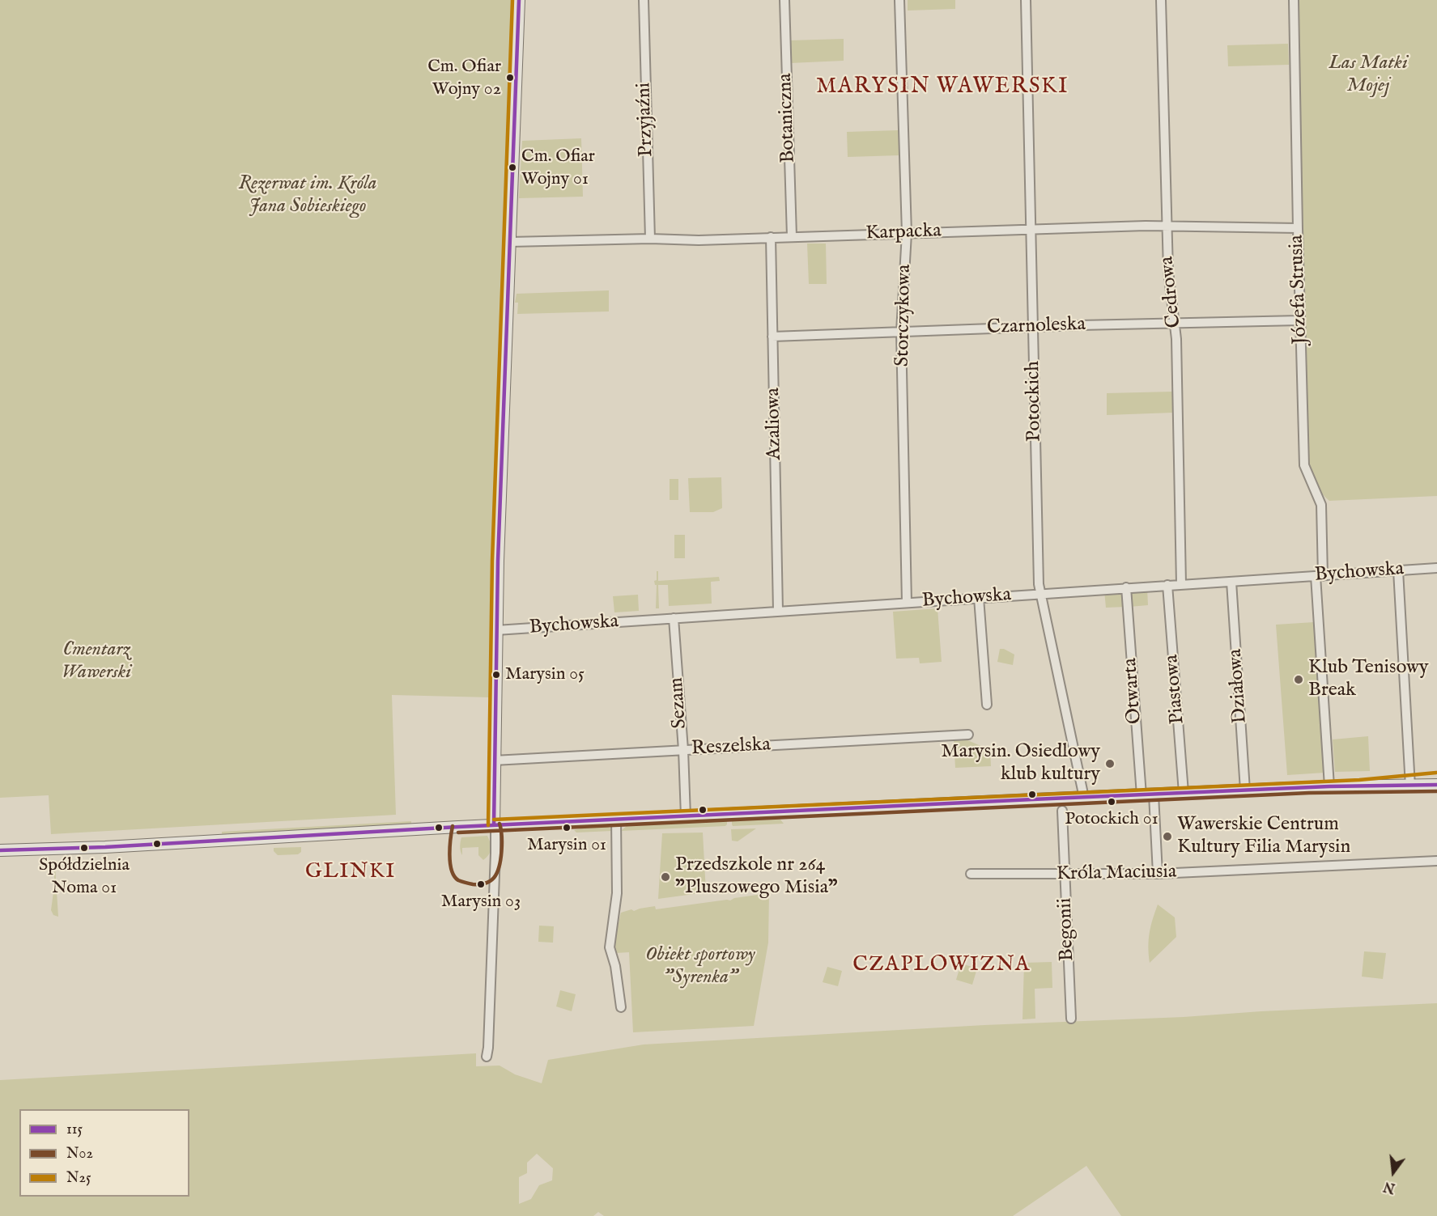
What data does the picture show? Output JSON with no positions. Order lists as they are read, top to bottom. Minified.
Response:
{"streets":{"street":["Botaniczna","Przyjaźni","Karpacka","Józefa Strusia","Cedrowa","Storczykowa","Czarnoleska","Potockich","Azaliowa","Bychowska","Działowa","Piastowa","Otwarta","Sezam","Reszelska","Króla Maciusia","Begonii"]},"crossings":[["Botaniczna","Karpacka"],["Przyjaźni","Karpacka"],["Karpacka","Józefa Strusia"],["Karpacka","Cedrowa"],["Karpacka","Storczykowa"],["Karpacka","Potockich"],["Karpacka","Azaliowa"],["Józefa Strusia","Czarnoleska"],["Józefa Strusia","Bychowska"],["Cedrowa","Czarnoleska"],["Cedrowa","Bychowska"],["Storczykowa","Czarnoleska"],["Storczykowa","Bychowska"],["Czarnoleska","Potockich"],["Czarnoleska","Azaliowa"],["Potockich","Bychowska"],["Azaliowa","Bychowska"],["Bychowska","Działowa"],["Bychowska","Piastowa"],["Bychowska","Otwarta"],["Bychowska","Sezam"],["Sezam","Reszelska"],["Króla Maciusia","Begonii"]],"districts":["MARYSIN WAWERSKI","GLINKI","CZAPLOWIZNA"],"parks":["Las Matki Mojej","Rezerwat im. Króla Jana Sobieskiego","Cmentarz Wawerski","Obiekt sportowy \"Syrenka\""],"places":["Cm. Ofiar Wojny 02","Cm. Ofiar Wojny 01","Marysin 05","Klub Tenisowy Break","Marysin. Osiedlowy klub kultury","Potockich 01","Marysin 01","Wawerskie Centrum Kultury Filia Marysin","Spółdzielnia Noma 01","Przedszkole nr 264 \"Pluszowego Misia\"","Marysin 03"],"lines":["transit line 115","transit line N25","transit line N02"],"legend":["115","N02","N25"],"north":"bottom"}
